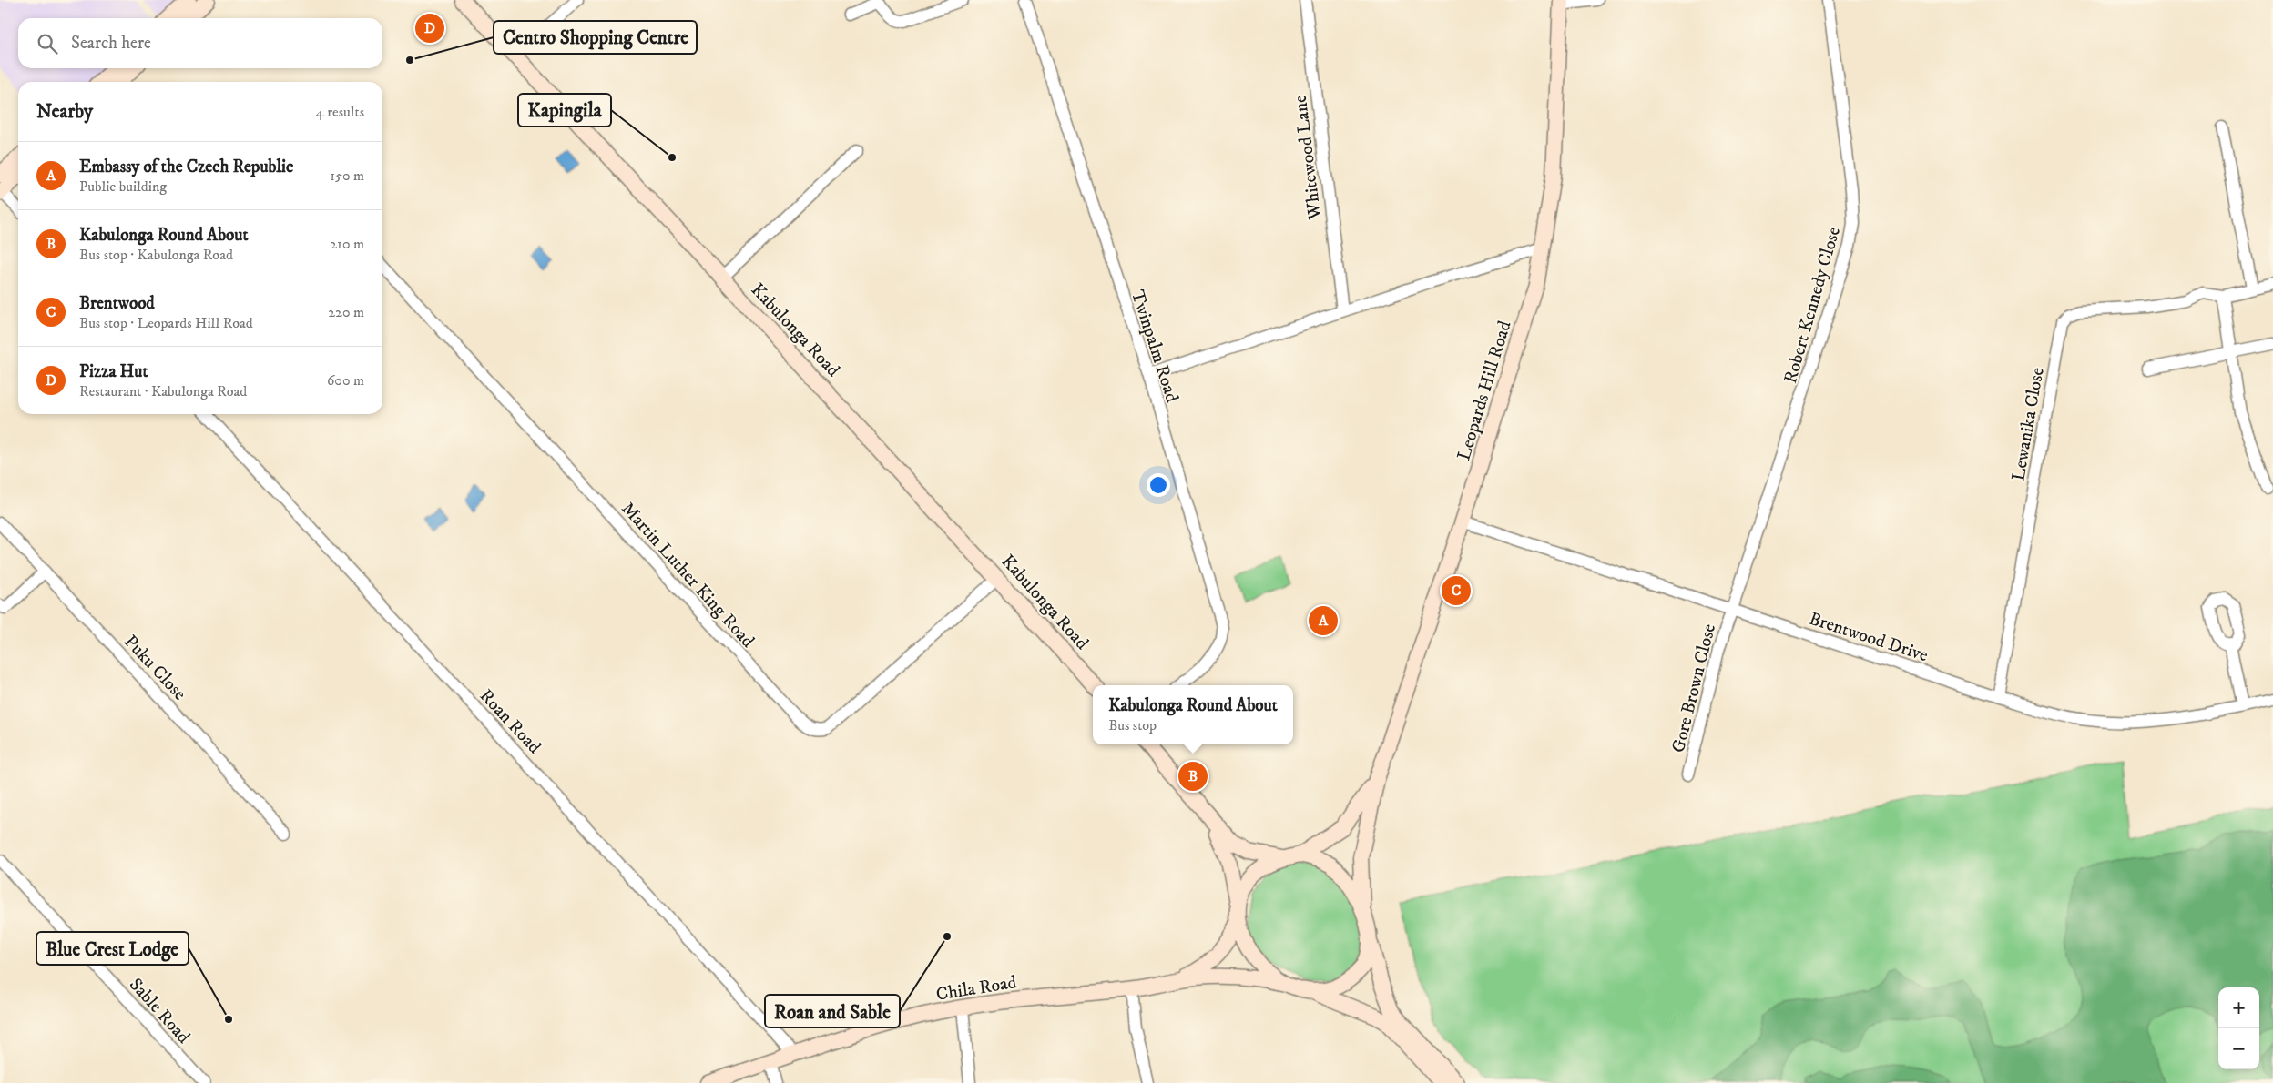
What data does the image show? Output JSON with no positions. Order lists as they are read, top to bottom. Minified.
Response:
{"streets":{"main road":["Kabulonga Road","Leopards Hill Road","Chila Road"],"street":["Whitewood Lane","Robert Kennedy Close","Twinpalm Road","Lewanika Close","Martin Luther King Road","Brentwood Drive","Puku Close","Gore Brown Close","Roan Road","Sable Road"]},"crossings":[["Robert Kennedy Close","Brentwood Drive"],["Robert Kennedy Close","Gore Brown Close"],["Kabulonga Road","Martin Luther King Road"],["Leopards Hill Road","Brentwood Drive"],["Leopards Hill Road","Chila Road"],["Lewanika Close","Brentwood Drive"],["Brentwood Drive","Gore Brown Close"],["Roan Road","Chila Road"]],"places":["Centro Shopping Centre","Kapingila","Roan and Sable","Blue Crest Lodge"],"page":{"pins":["D","C","A","B"],"search":"Search here","heading":["Nearby","4 results"],"list":[{"mark":"A","name":"Embassy of the Czech Republic","note":"Public building","value":"150 m"},{"mark":"B","name":"Kabulonga Round About","note":"Bus stop · Kabulonga Road","value":"210 m"},{"mark":"C","name":"Brentwood","note":"Bus stop · Leopards Hill Road","value":"220 m"},{"mark":"D","name":"Pizza Hut","note":"Restaurant · Kabulonga Road","value":"600 m"}],"popup":["Kabulonga Round About","Bus stop"],"map_buttons":["+","−"]}}
